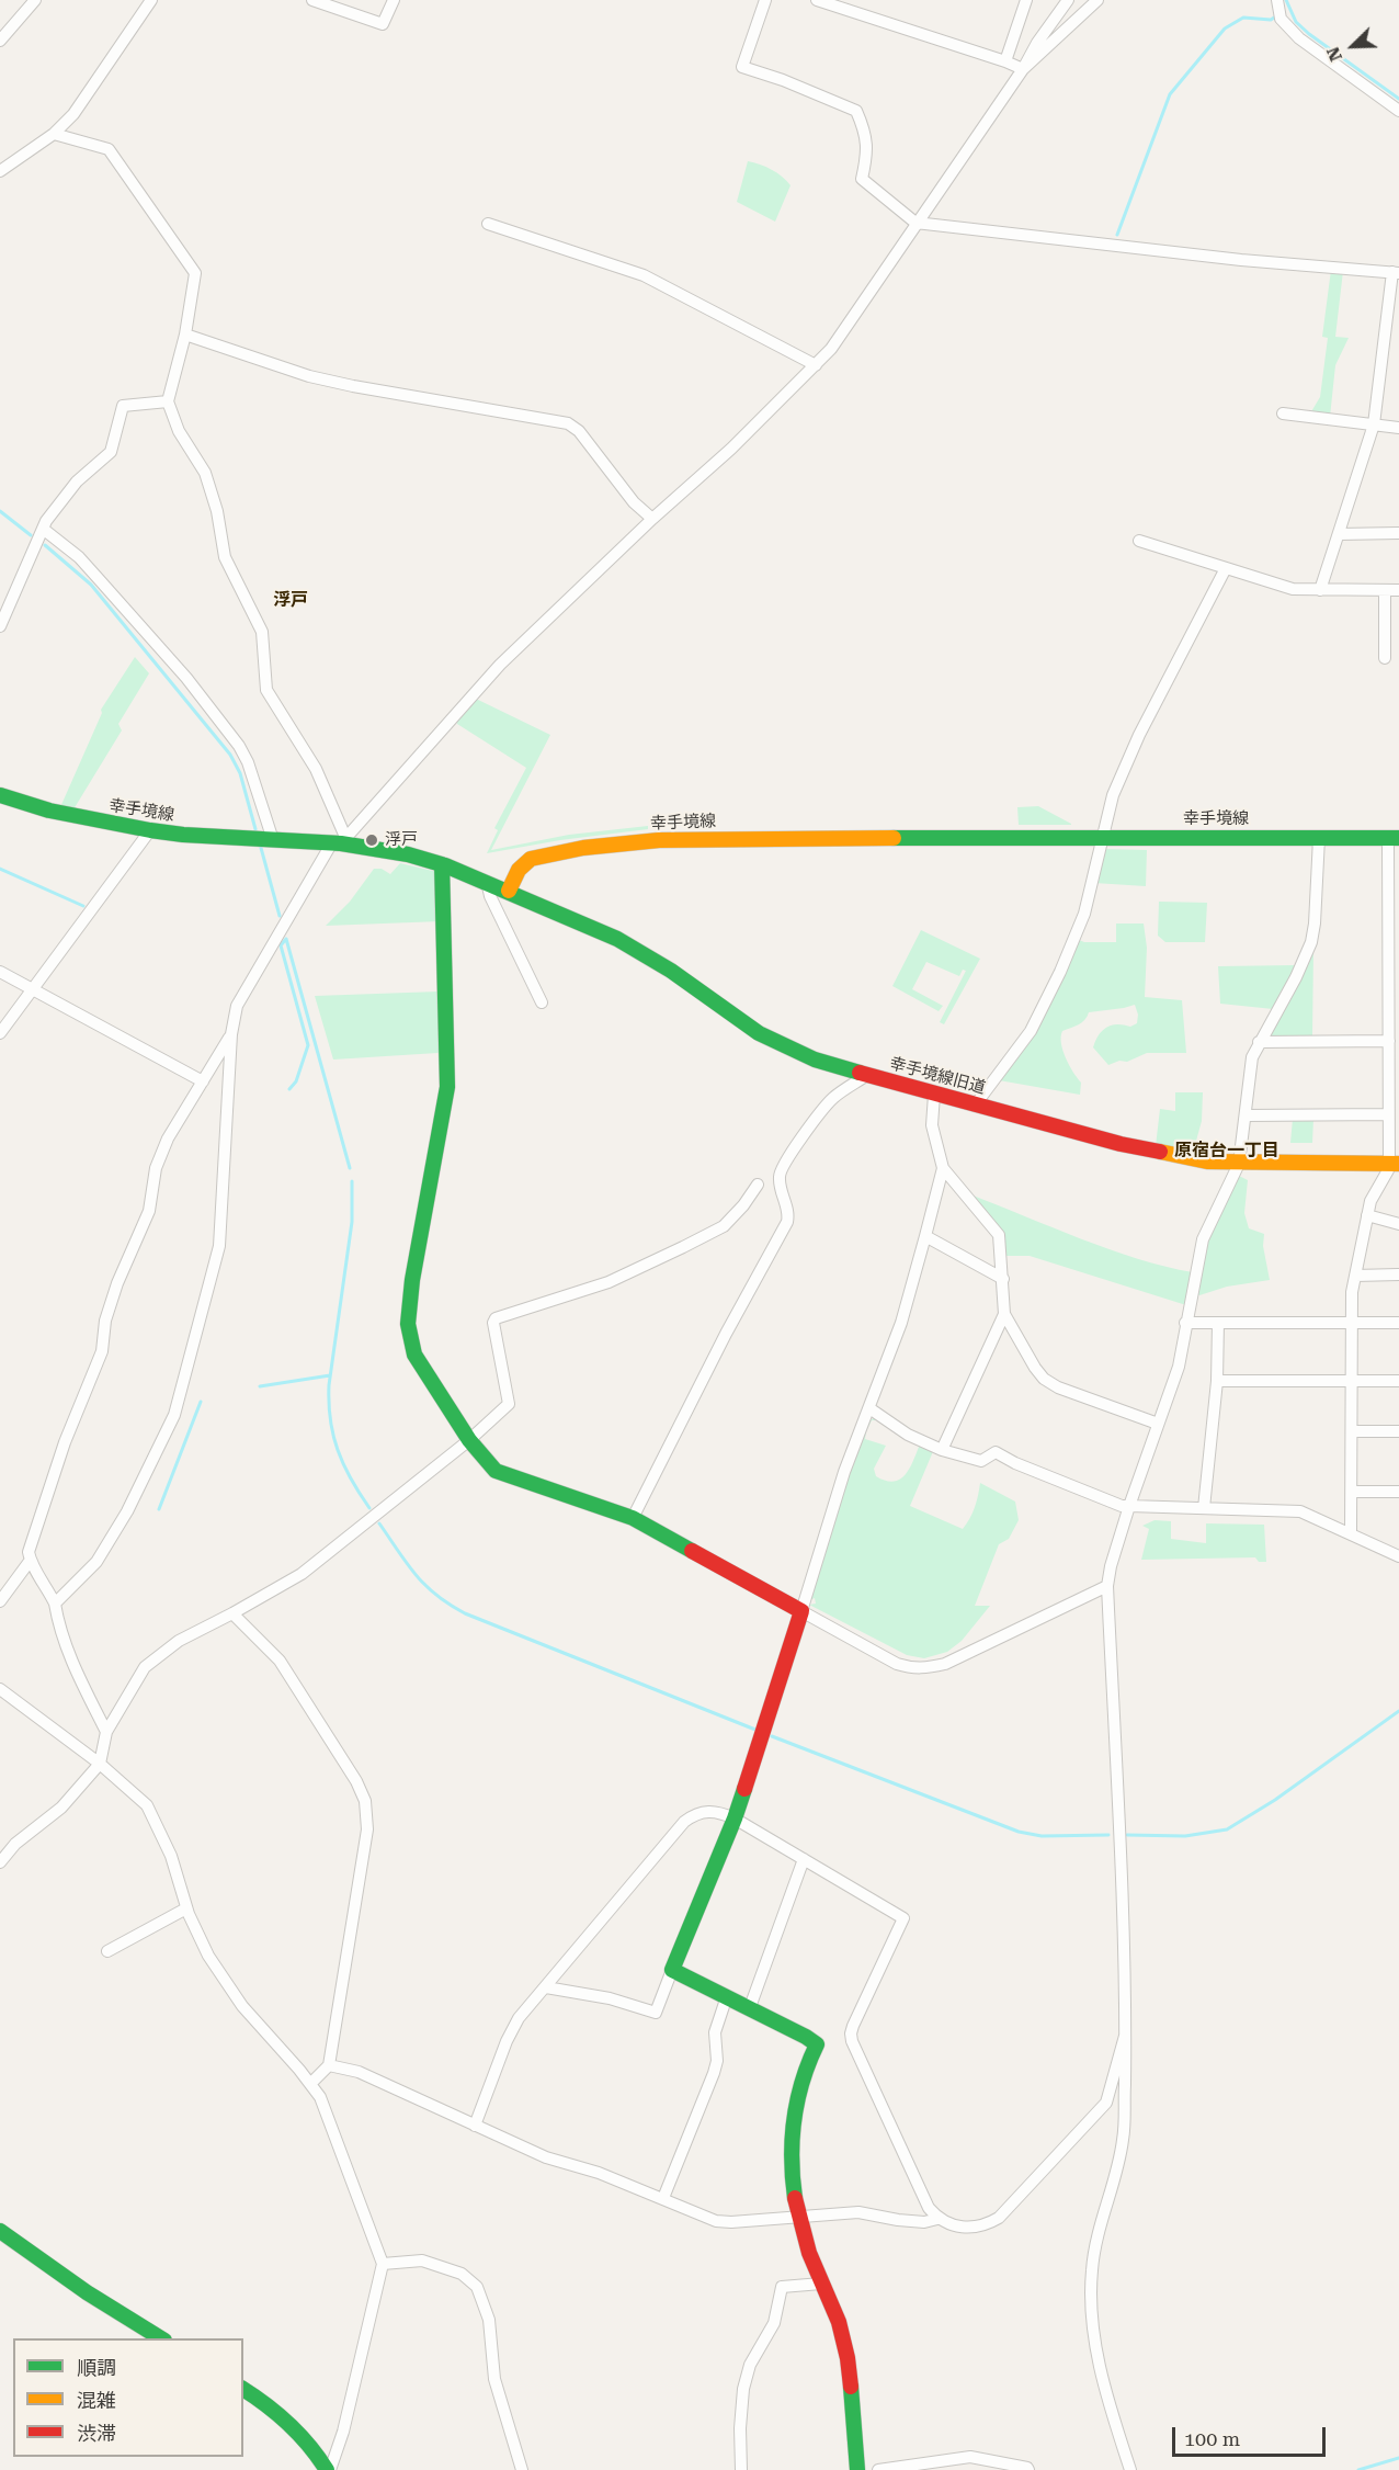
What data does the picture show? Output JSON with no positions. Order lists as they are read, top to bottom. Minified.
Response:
{"streets":{"street":["幸手境線","幸手境線旧道"]},"crossings":[["幸手境線","幸手境線旧道"]],"districts":["浮戸","原宿台一丁目"],"places":["浮戸"],"legend":["順調","混雑","渋滞"],"scale_bar":"100 m","north":"bottom left"}
